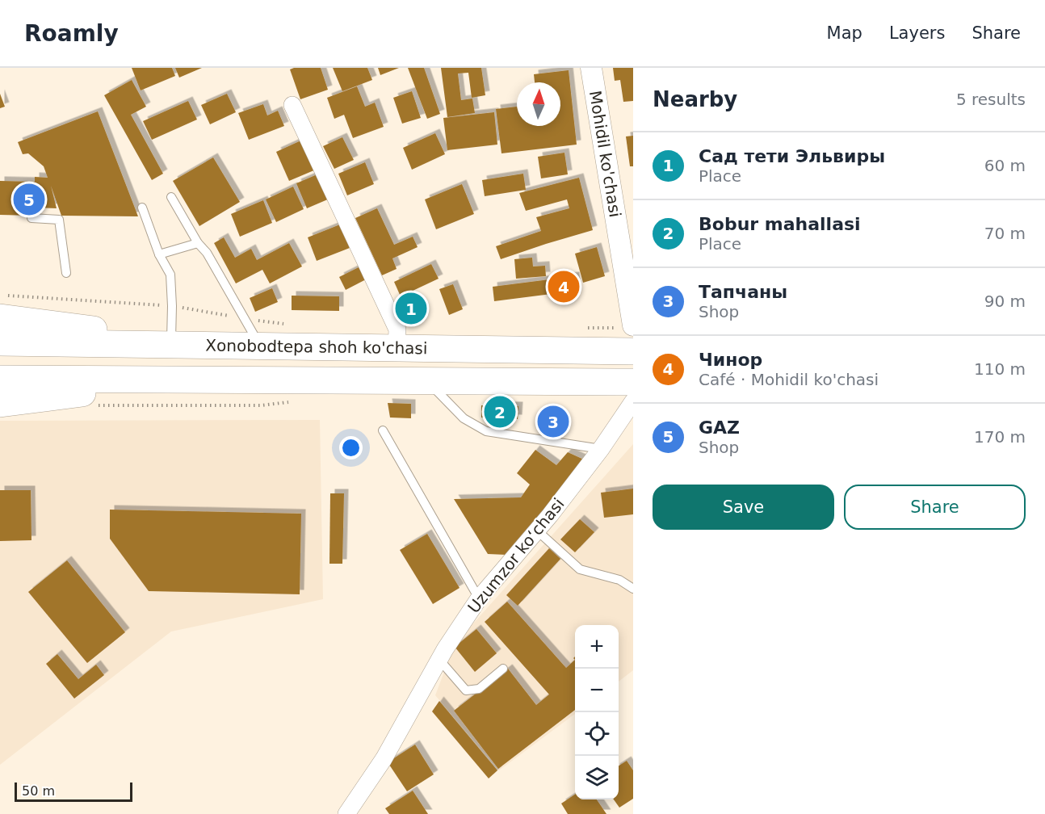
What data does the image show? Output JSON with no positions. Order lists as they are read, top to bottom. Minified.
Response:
{"streets":{"highway":["Mohidil ko'chasi","Xonobodtepa shoh ko'chasi"],"street":["Uzumzor koʻchasi"]},"crossings":[["Mohidil ko'chasi","Xonobodtepa shoh ko'chasi"]],"scale_bar":"50 m","north":"top","page":{"header":"Roamly","nav":["Map","Layers","Share"],"heading":["Nearby","5 results"],"list":[{"mark":"1","name":"Сад тети Эльвиры","note":"Place","value":"60 m"},{"mark":"2","name":"Bobur mahallasi","note":"Place","value":"70 m"},{"mark":"3","name":"Тапчаны","note":"Shop","value":"90 m"},{"mark":"4","name":"Чинор","note":"Café · Mohidil ko'chasi","value":"110 m"},{"mark":"5","name":"GAZ","note":"Shop","value":"170 m"}],"pins":["5","4","1","2","3"],"buttons":["Save","Share"],"map_buttons":["+","−"],"scale":"50 m"}}
